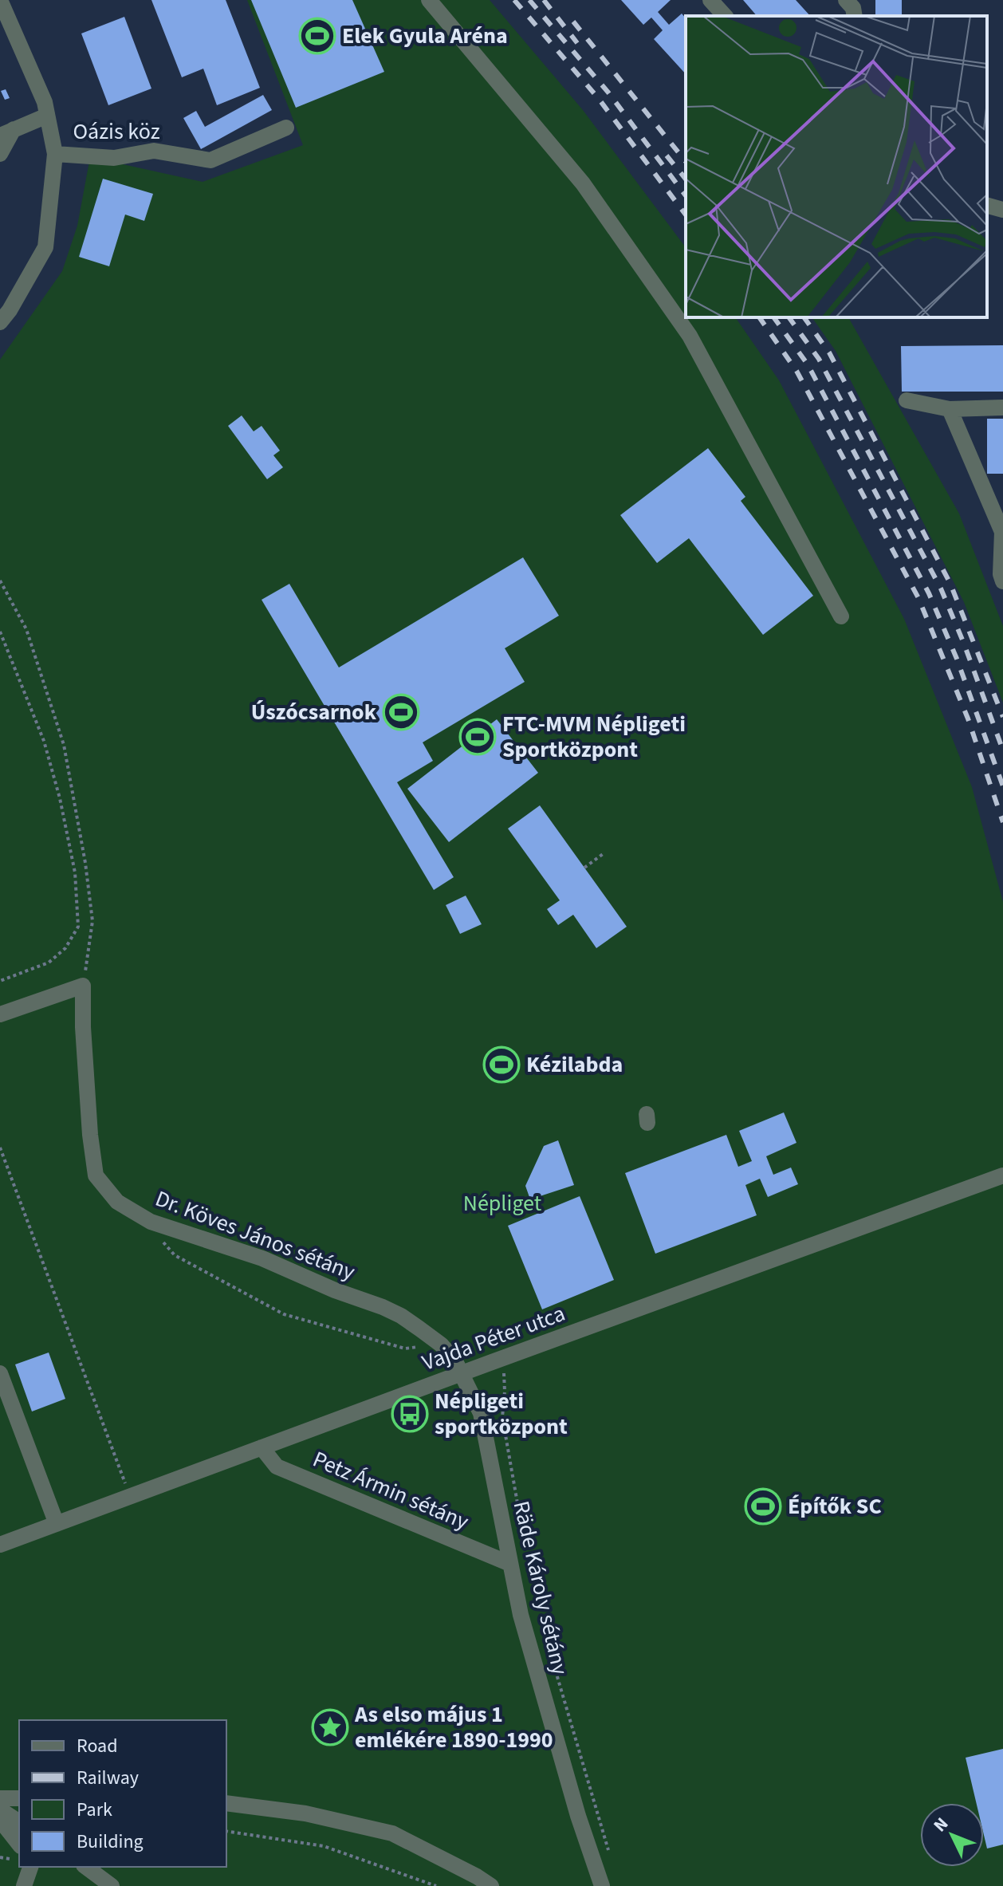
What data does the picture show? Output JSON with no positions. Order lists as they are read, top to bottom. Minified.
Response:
{"streets":{"street":["Oázis köz","Dr. Köves János sétány","Vajda Péter utca","Petz Ármin sétány","Räde Károly sétány"]},"crossings":[["Dr. Köves János sétány","Vajda Péter utca"],["Dr. Köves János sétány","Räde Károly sétány"],["Vajda Péter utca","Petz Ármin sétány"],["Vajda Péter utca","Räde Károly sétány"],["Petz Ármin sétány","Räde Károly sétány"]],"parks":["Népliget"],"places":{"sports":["Elek Gyula Aréna","Úszócsarnok","FTC-MVM Népligeti Sportközpont","Kézilabda","Építők SC"],"bus stop":["Népligeti sportközpont"],"place":["As elso május 1 emlékére 1890-1990"]},"legend":["Road","Railway","Park","Building"],"north":"top left"}
